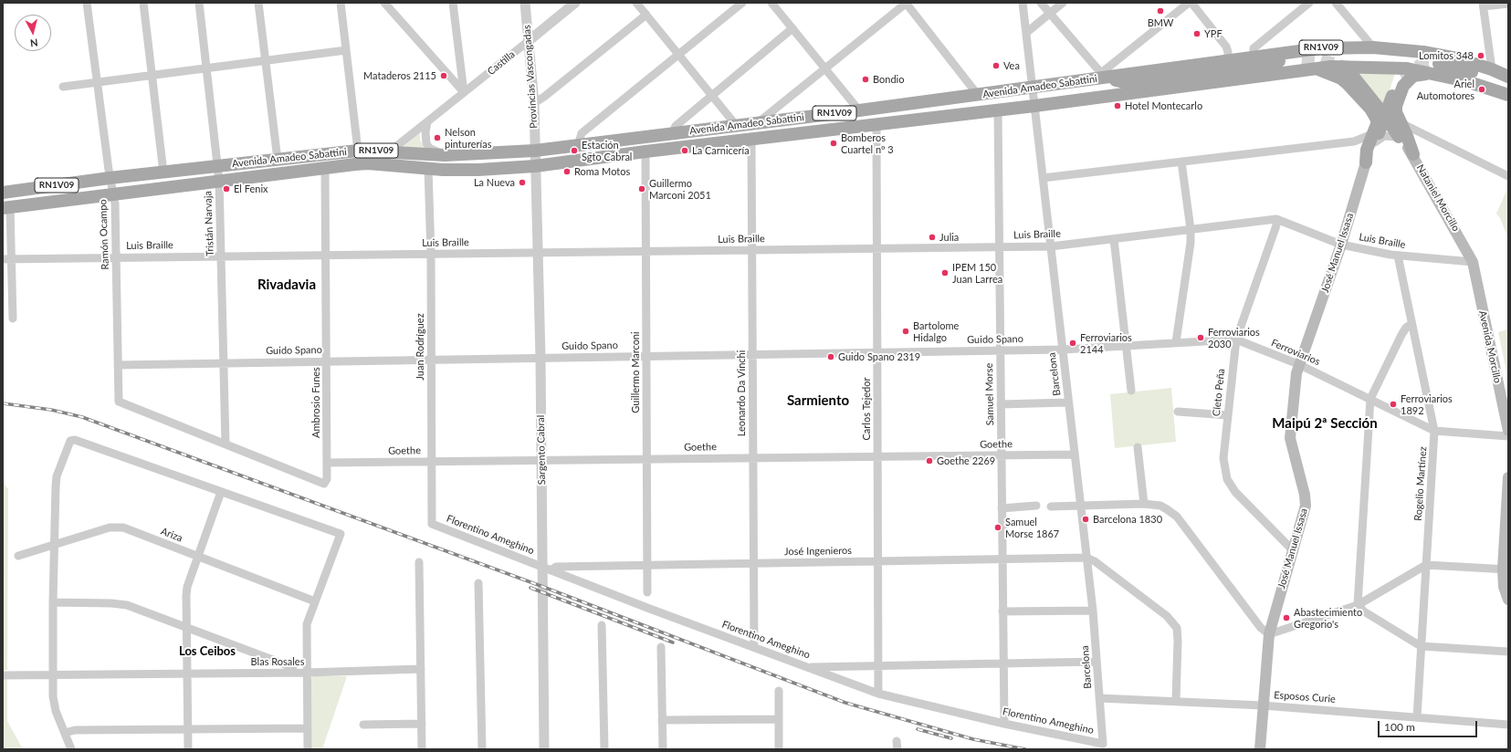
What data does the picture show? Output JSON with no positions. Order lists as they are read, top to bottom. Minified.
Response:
{"streets":{"main road":["RN1V09","Avenida Amadeo Sabattini","Nataniel Morcillo","José Manuel Issasa","Avenida Morcillo"],"street":["Castilla","Provincias Vascongadas","Tristán Narvaja","Ramón Ocampo","Luis Braille","Guido Spano","Juan Rodríguez","Ferroviarios","Guillermo Marconi","Barcelona","Cleto Peña","Leonardo Da Vinchi","Samuel Morse","Ambrosio Funes","Carlos Tejedor","Goethe","Sargento Cabral","Rogelio Martínez","Ariza","Florentino Ameghino","José Ingenieros","Blas Rosales","Esposos Curie"]},"crossings":[["Castilla","Provincias Vascongadas"],["Castilla","Avenida Amadeo Sabattini"],["Provincias Vascongadas","Avenida Amadeo Sabattini"],["Provincias Vascongadas","Sargento Cabral"],["Avenida Amadeo Sabattini","Tristán Narvaja"],["Avenida Amadeo Sabattini","Ramón Ocampo"],["Avenida Amadeo Sabattini","Juan Rodríguez"],["Avenida Amadeo Sabattini","Guillermo Marconi"],["Avenida Amadeo Sabattini","Barcelona"],["Avenida Amadeo Sabattini","Leonardo Da Vinchi"],["Avenida Amadeo Sabattini","Samuel Morse"],["Avenida Amadeo Sabattini","Ambrosio Funes"],["Avenida Amadeo Sabattini","Carlos Tejedor"],["Avenida Amadeo Sabattini","Sargento Cabral"],["Nataniel Morcillo","Luis Braille"],["Nataniel Morcillo","Avenida Morcillo"],["Tristán Narvaja","Ramón Ocampo"],["Tristán Narvaja","Luis Braille"],["Tristán Narvaja","Guido Spano"],["Tristán Narvaja","Ambrosio Funes"],["Ramón Ocampo","Luis Braille"],["Ramón Ocampo","Guido Spano"],["Ramón Ocampo","Ambrosio Funes"],["Luis Braille","José Manuel Issasa"],["Luis Braille","Juan Rodríguez"],["Luis Braille","Avenida Morcillo"],["Luis Braille","Guillermo Marconi"],["Luis Braille","Barcelona"],["Luis Braille","Cleto Peña"],["Luis Braille","Leonardo Da Vinchi"],["Luis Braille","Samuel Morse"],["Luis Braille","Ambrosio Funes"],["Luis Braille","Carlos Tejedor"],["Luis Braille","Sargento Cabral"],["Luis Braille","Rogelio Martínez"],["José Manuel Issasa","Ferroviarios"],["José Manuel Issasa","Cleto Peña"],["José Manuel Issasa","Esposos Curie"],["Guido Spano","Juan Rodríguez"],["Guido Spano","Ferroviarios"],["Guido Spano","Guillermo Marconi"],["Guido Spano","Barcelona"],["Guido Spano","Leonardo Da Vinchi"],["Guido Spano","Samuel Morse"],["Guido Spano","Ambrosio Funes"],["Guido Spano","Carlos Tejedor"],["Guido Spano","Sargento Cabral"],["Juan Rodríguez","Goethe"],["Juan Rodríguez","Florentino Ameghino"],["Ferroviarios","Barcelona"],["Ferroviarios","Cleto Peña"],["Ferroviarios","Rogelio Martínez"],["Guillermo Marconi","Goethe"],["Guillermo Marconi","José Ingenieros"],["Barcelona","Goethe"],["Barcelona","Florentino Ameghino"],["Barcelona","José Ingenieros"],["Barcelona","Esposos Curie"],["Leonardo Da Vinchi","Goethe"],["Leonardo Da Vinchi","Florentino Ameghino"],["Leonardo Da Vinchi","José Ingenieros"],["Samuel Morse","Goethe"],["Samuel Morse","Florentino Ameghino"],["Samuel Morse","José Ingenieros"],["Ambrosio Funes","Goethe"],["Carlos Tejedor","Goethe"],["Carlos Tejedor","Florentino Ameghino"],["Carlos Tejedor","José Ingenieros"],["Goethe","Sargento Cabral"],["Sargento Cabral","Florentino Ameghino"],["Sargento Cabral","José Ingenieros"],["Rogelio Martínez","Esposos Curie"],["Florentino Ameghino","José Ingenieros"]],"districts":["Rivadavia","Sarmiento","Maipú 2ª Sección","Los Ceibos"],"places":["BMW","YPF","Lomitos 348","Vea","Mataderos 2115","Bondio","Ariel Automotores","Hotel Montecarlo","Nelson pinturerías","Bomberos Cuartel nº 3","Estación Sgto Cabral","La Carnicería","Roma Motos","La Nueva","El Fenix","Guillermo Marconi 2051","Julia","IPEM 150 Juan Larrea","Bartolome Hidalgo","Ferroviarios 2030","Ferroviarios 2144","Guido Spano 2319","Ferroviarios 1892","Goethe 2269","Barcelona 1830","Samuel Morse 1867","Abastecimiento Gregorio's"],"scale_bar":"100 m","north":"bottom"}
